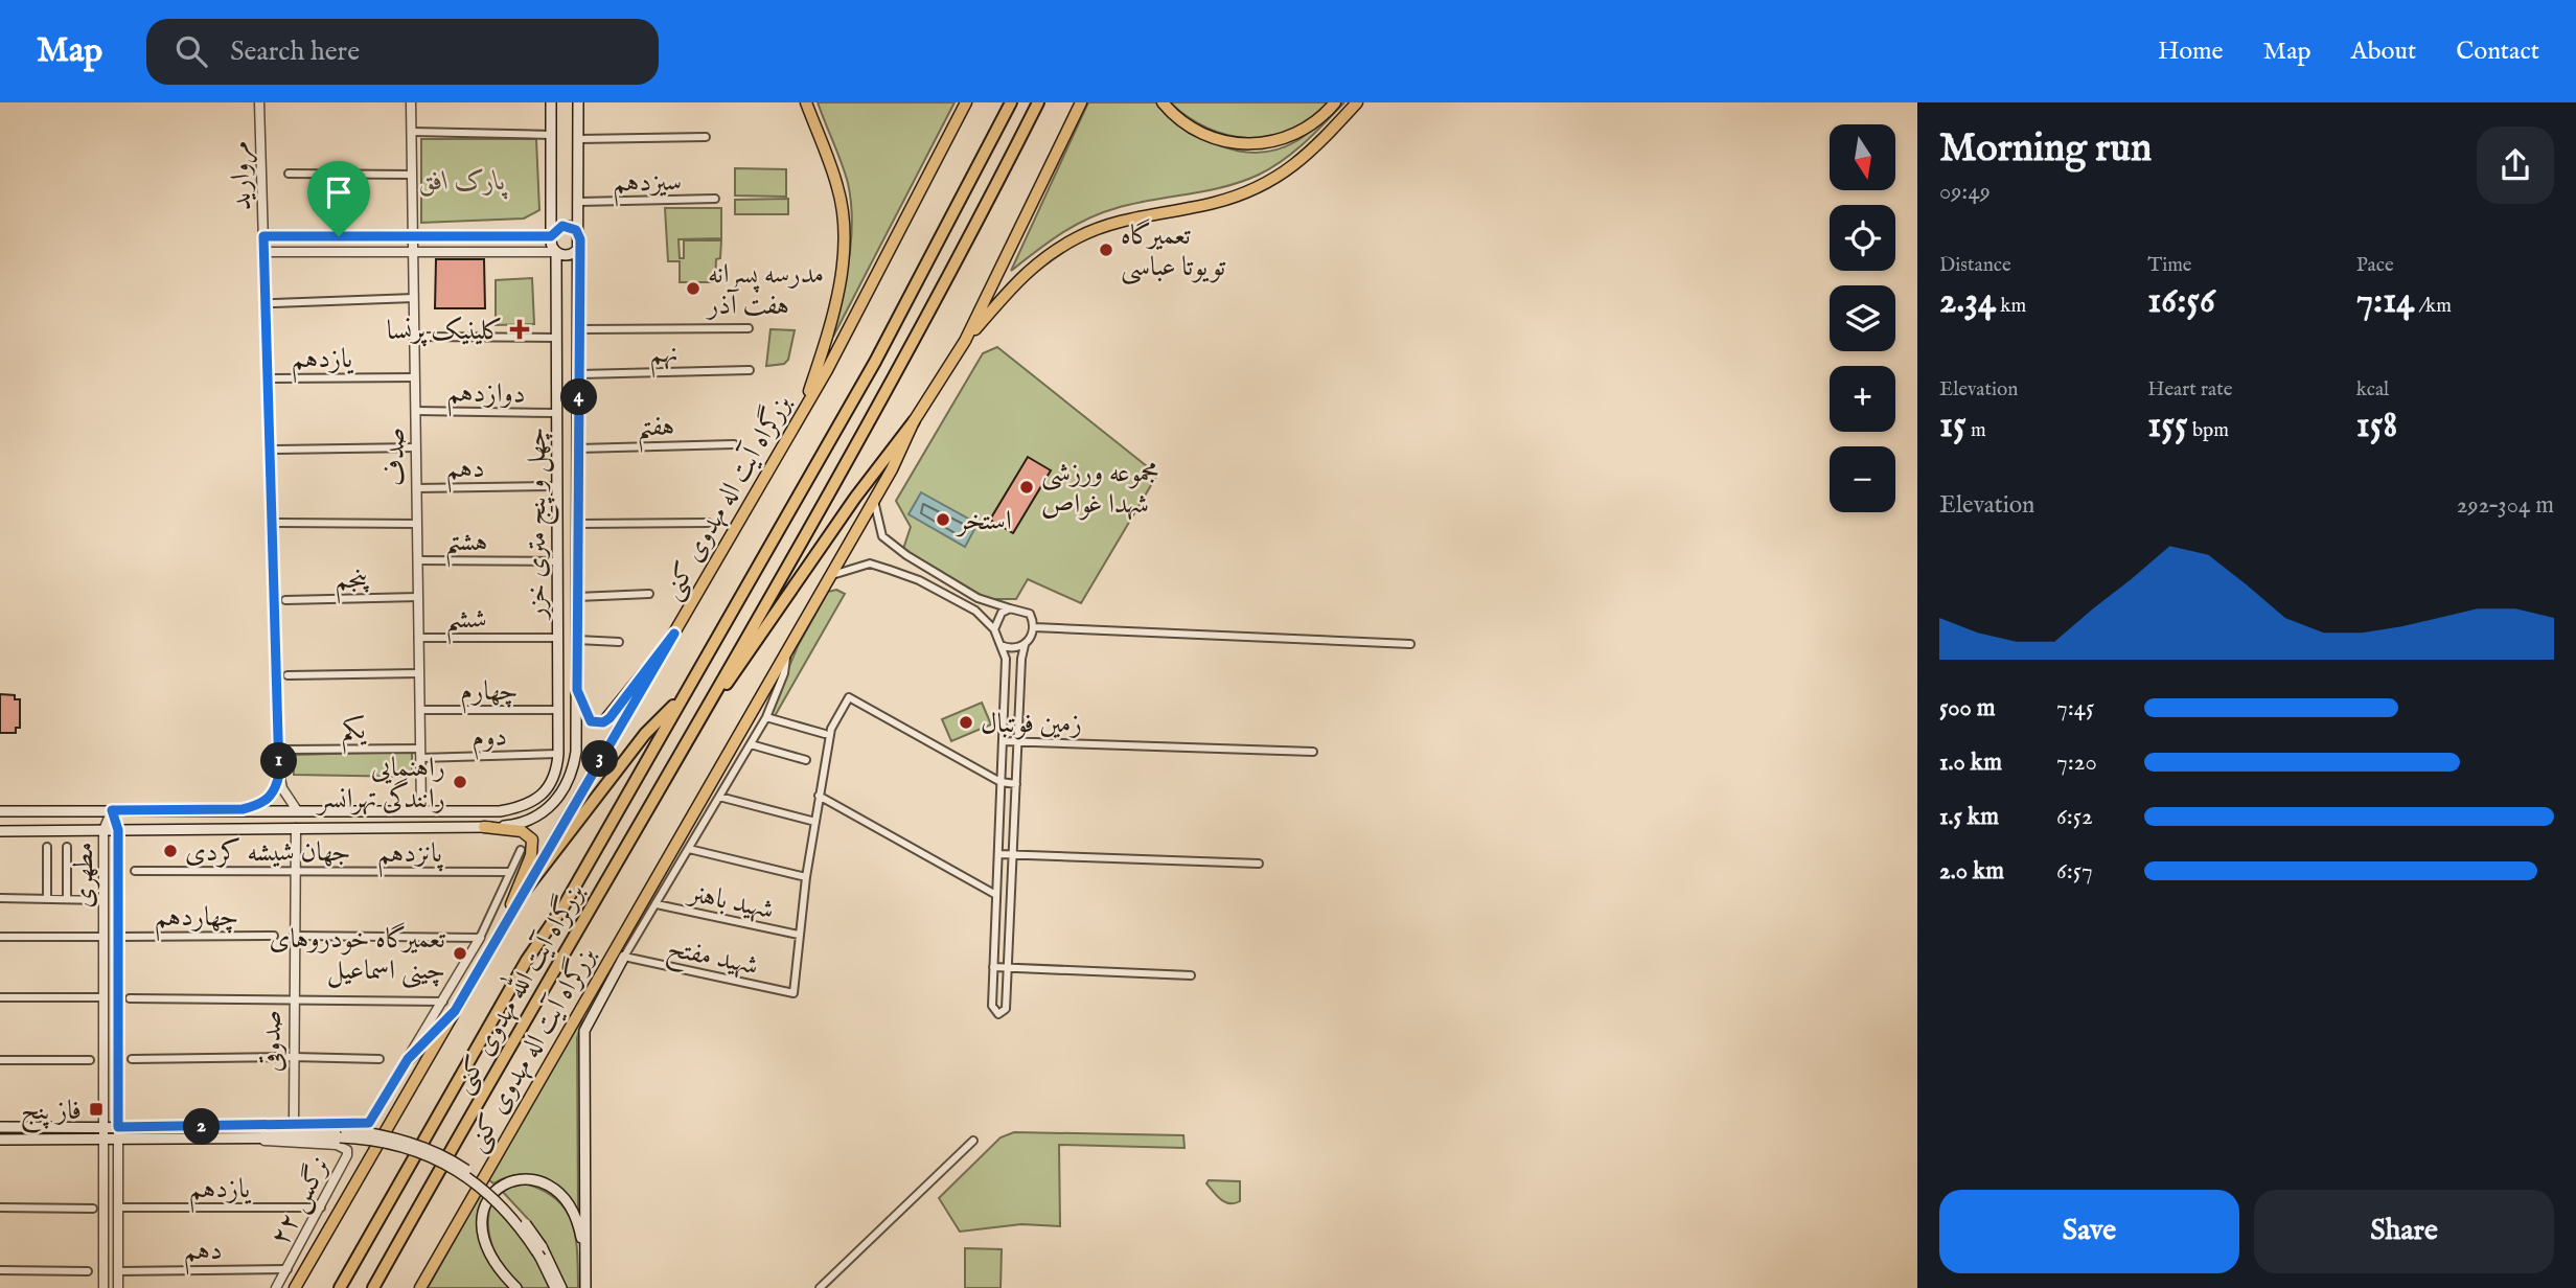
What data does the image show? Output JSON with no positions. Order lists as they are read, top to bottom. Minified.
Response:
{"streets":{"highway":["بزرگراه آیت اله مهدوی کنی","بزرگراه آیت الله مهدوی کنی"],"main road":["چهل و پنج متری خزر"],"street":["مروارید","سیزدهم","نهم","یازدهم","دوازدهم","هفتم","صدف","دهم","هشتم","پنجم","ششم","چهارم","یکم","دوم","پانزدهم","مطهری","شهید باهنر","چهاردهم","شهید مفتح","صدوقی","نرگس ۲۲"]},"crossings":[["سیزدهم","چهل و پنج متری خزر"],["نهم","چهل و پنج متری خزر"],["یازدهم","صدف"],["یازدهم","مطهری"],["یازدهم","نرگس ۲۲"],["دوازدهم","صدف"],["دوازدهم","چهل و پنج متری خزر"],["هفتم","چهل و پنج متری خزر"],["صدف","دهم"],["صدف","هشتم"],["صدف","پنجم"],["صدف","ششم"],["صدف","چهارم"],["صدف","یکم"],["صدف","دوم"],["دهم","چهل و پنج متری خزر"],["دهم","مطهری"],["دهم","نرگس ۲۲"],["چهل و پنج متری خزر","هشتم"],["چهل و پنج متری خزر","ششم"],["چهل و پنج متری خزر","چهارم"],["چهل و پنج متری خزر","دوم"],["یکم","دوم"],["پانزدهم","صدوقی"],["مطهری","چهاردهم"],["شهید باهنر","شهید مفتح"]],"parks":["پارک افق"],"places":{"other":["تعمیرگاه تویوتا عباسی","مدرسه پسرانه هفت آذر","مجموعه ورزشی شهدا غواص","استخر","زمین فوتبال","راهنمایی رانندگی تهرانسر","جهان شیشه کردی","تعمیرگاه خودروهای چینی اسماعیل"],"health":["کلینیک پرنسا"],"transit":["فاز پنج"]},"north":"bottom","page":{"header":"Map","search":"Search here","nav":["Home","Map","About","Contact"],"heading":["Morning run","09:49"],"map_buttons":["+","−"],"stats":[["Distance","2.34 km"],["Time","16:56"],["Pace","7:14 /km"],["Elevation","15 m"],["Heart rate","155 bpm"],["kcal","158"]],"pins":["4","3","1","2"],"chart":["Elevation","292–304 m"],"list":[{"name":"500 m","note":"7:45"},{"name":"1.0 km","note":"7:20"},{"name":"1.5 km","note":"6:52"},{"name":"2.0 km","note":"6:57"}],"buttons":["Save","Share"]}}
